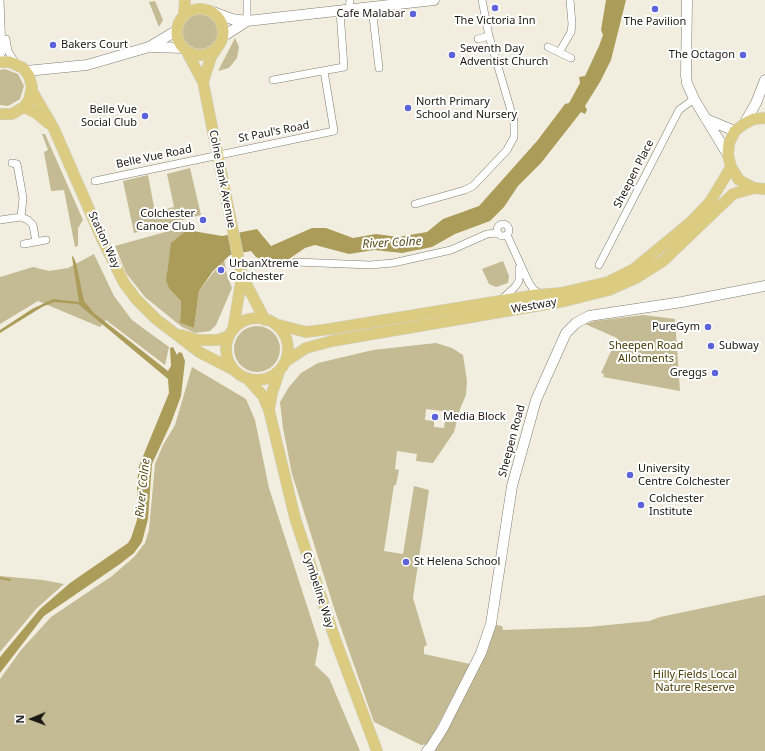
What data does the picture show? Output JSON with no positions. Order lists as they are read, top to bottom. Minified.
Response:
{"streets":{"main road":["Colne Bank Avenue","Station Way","Westway","Cymbeline Way"],"street":["St Paul's Road","Belle Vue Road","Sheepen Place","Sheepen Road"]},"crossings":[["St Paul's Road","Belle Vue Road"],["St Paul's Road","Colne Bank Avenue"],["Belle Vue Road","Colne Bank Avenue"],["Colne Bank Avenue","Station Way"],["Colne Bank Avenue","Westway"],["Station Way","Westway"]],"water":["River Colne"],"parks":["Sheepen Road Allotments","Hilly Fields Local Nature Reserve"],"places":["The Victoria Inn","The Pavilion","Cafe Malabar","Bakers Court","Seventh Day Adventist Church","The Octagon","North Primary School and Nursery","Belle Vue Social Club","Colchester Canoe Club","UrbanXtreme Colchester","PureGym","Subway","Greggs","Media Block","University Centre Colchester","Colchester Institute","St Helena School"],"north":"left"}
